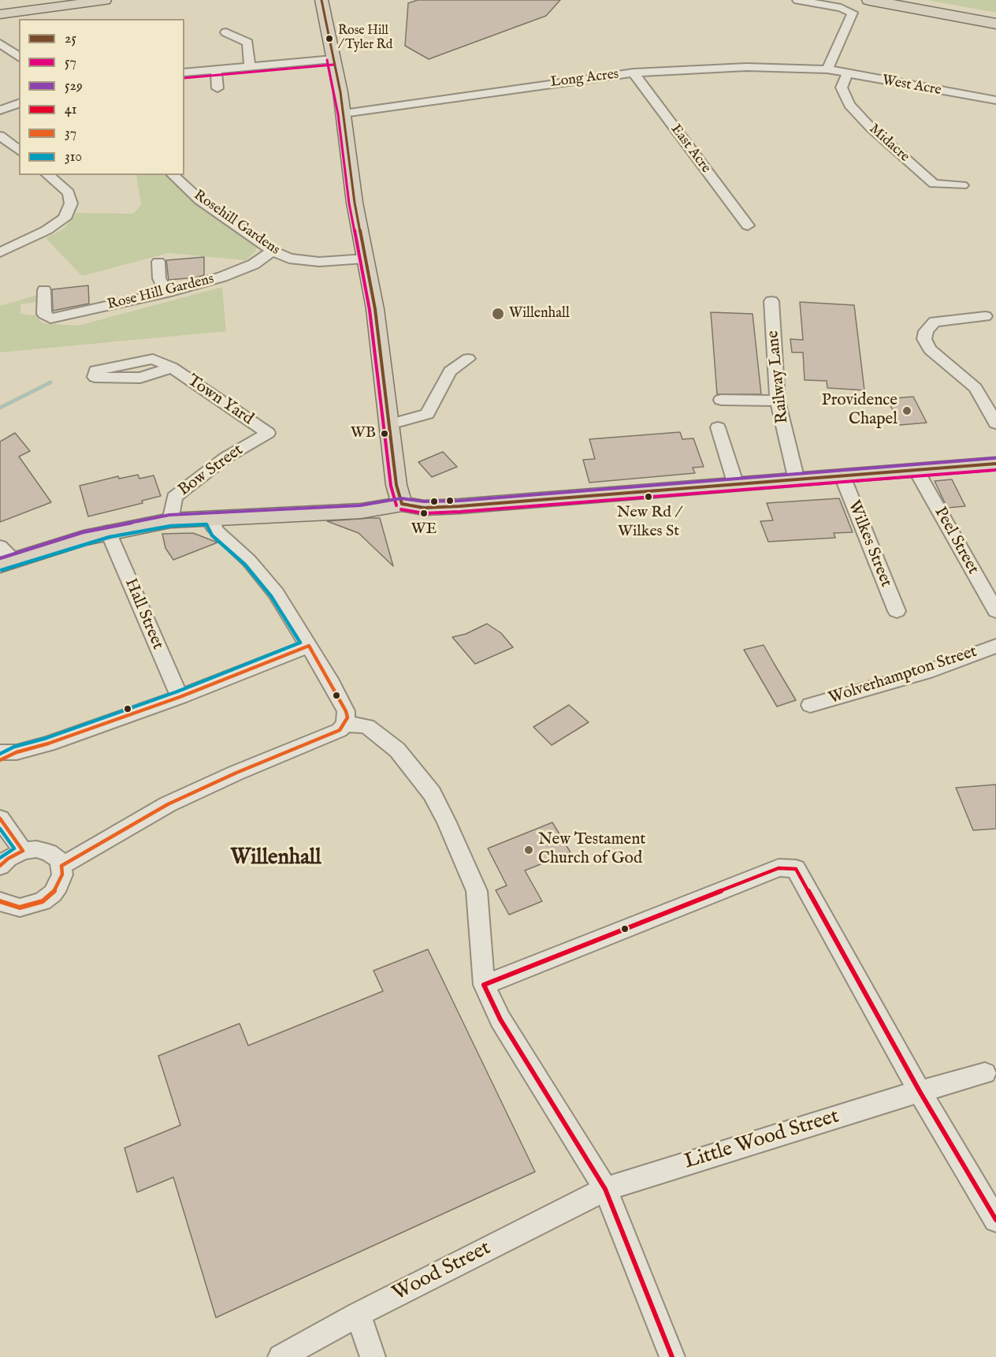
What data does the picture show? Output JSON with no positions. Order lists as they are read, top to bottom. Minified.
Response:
{"streets":{"street":["Long Acres","West Acre","Midacre","East Acre","Rosehill Gardens","Rose Hill Gardens","Railway Lane","Town Yard","Bow Street","Peel Street","Wilkes Street","Hall Street","Wolverhampton Street","Little Wood Street","Wood Street"]},"crossings":[["Long Acres","West Acre"],["Long Acres","East Acre"],["West Acre","Midacre"],["Rosehill Gardens","Rose Hill Gardens"],["Town Yard","Bow Street"],["Little Wood Street","Wood Street"]],"districts":["Willenhall"],"places":["Rose Hill / Tyler Rd","Willenhall","Providence Chapel","WB","New Rd / Wilkes St","WE","New Testament Church of God"],"lines":["transit line 25","transit line 57","transit line 529","transit line 310","transit line 37","transit line 41"],"legend":["25","57","529","41","37","310"]}
